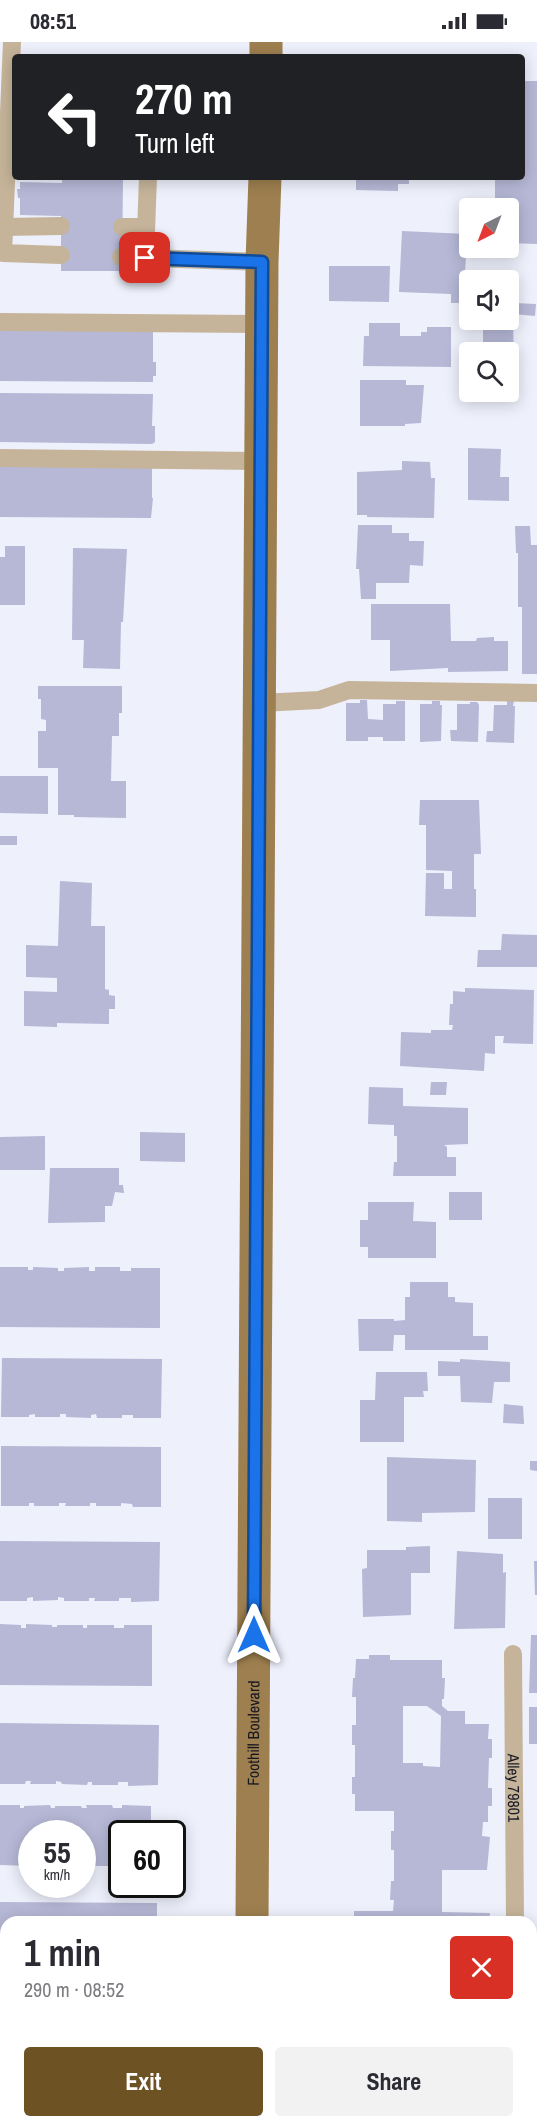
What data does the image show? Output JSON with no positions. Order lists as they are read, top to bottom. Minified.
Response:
{"streets":{"main road":["Foothill Boulevard"],"lane":["Alley 79801"]},"north":"bottom left","page":{"status":"08:51","turn":["270 m","Turn left"],"speed":"55 km/h","limit":"60","heading":["1 min","290 m · 08:52"],"buttons":["Exit","Share"]}}
